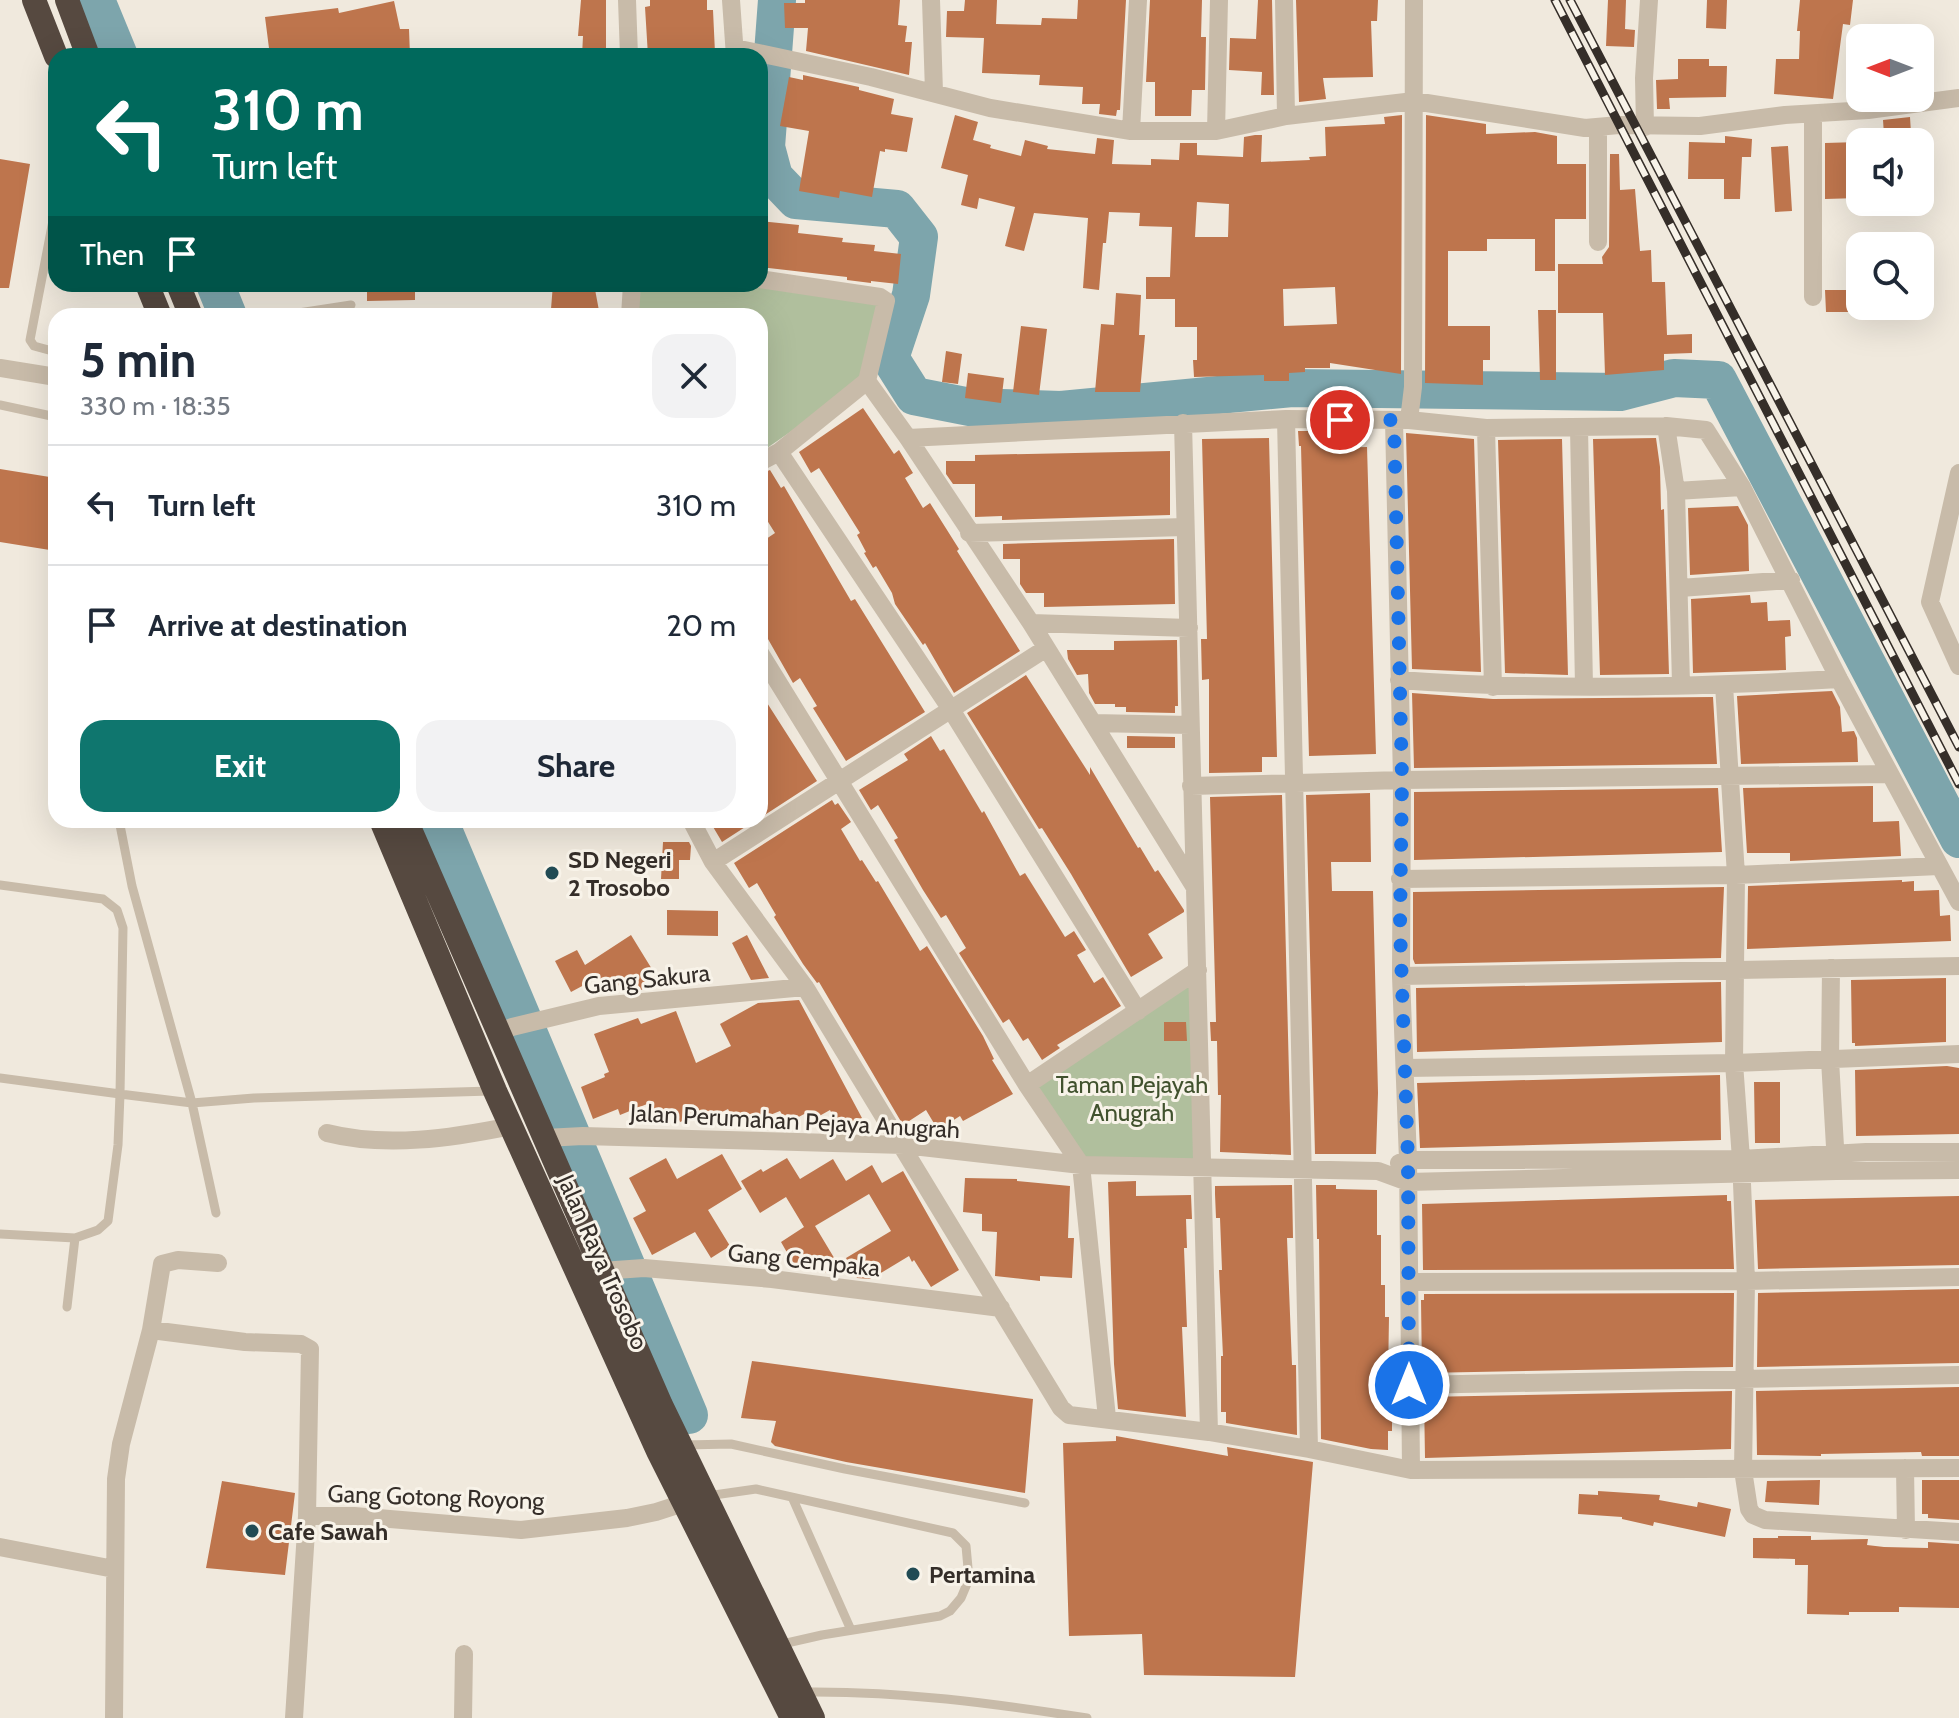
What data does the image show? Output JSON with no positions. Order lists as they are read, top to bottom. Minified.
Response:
{"streets":{"highway":["Jalan Raya Trosobo"],"street":["Gang Sakura","Jalan Perumahan Pejaya Anugrah","Gang Cempaka","Gang Gotong Royong"]},"crossings":[["Gang Sakura","Jalan Raya Trosobo"],["Jalan Perumahan Pejaya Anugrah","Jalan Raya Trosobo"],["Gang Cempaka","Jalan Raya Trosobo"],["Jalan Raya Trosobo","Gang Gotong Royong"]],"parks":["Taman Pejayah Anugrah"],"places":["SD Negeri 2 Trosobo","Cafe Sawah","Pertamina"],"north":"left","page":{"turn":["310 m","Turn left"],"then":"Then","heading":["5 min","330 m · 18:35"],"list":[{"name":"Turn left","value":"310 m"},{"name":"Arrive at destination","value":"20 m"}],"buttons":["Exit","Share"]}}
